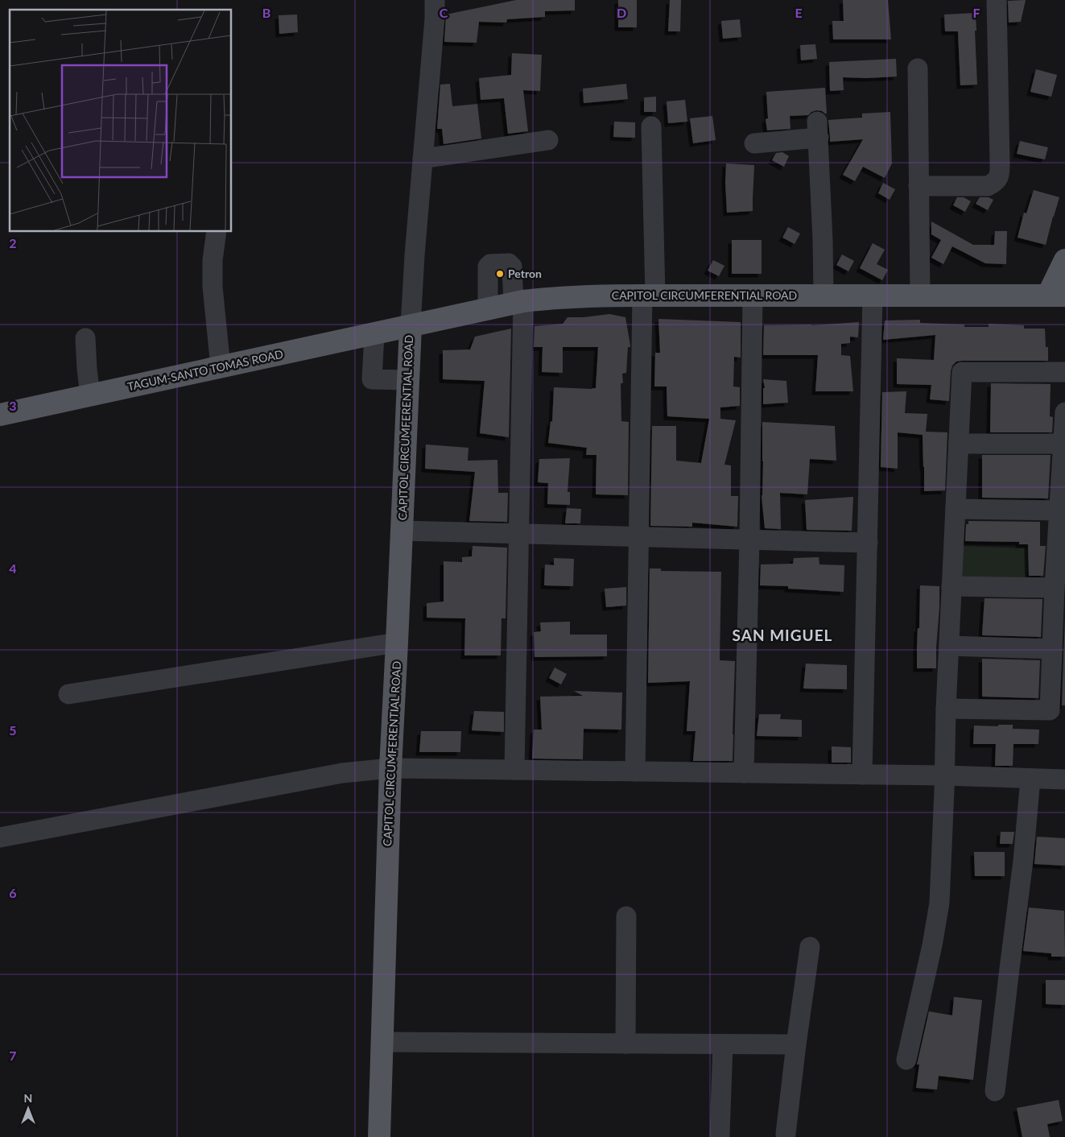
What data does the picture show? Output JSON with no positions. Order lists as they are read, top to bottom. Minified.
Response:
{"streets":{"main road":["CAPITOL CIRCUMFERENTIAL ROAD","TAGUM-SANTO TOMAS ROAD"]},"crossings":[["CAPITOL CIRCUMFERENTIAL ROAD","TAGUM-SANTO TOMAS ROAD"]],"districts":["SAN MIGUEL"],"places":["Petron"],"north":"top","grid":{"columns":["B","C","D","E","F"],"rows":["2","3","4","5","6","7"]}}
